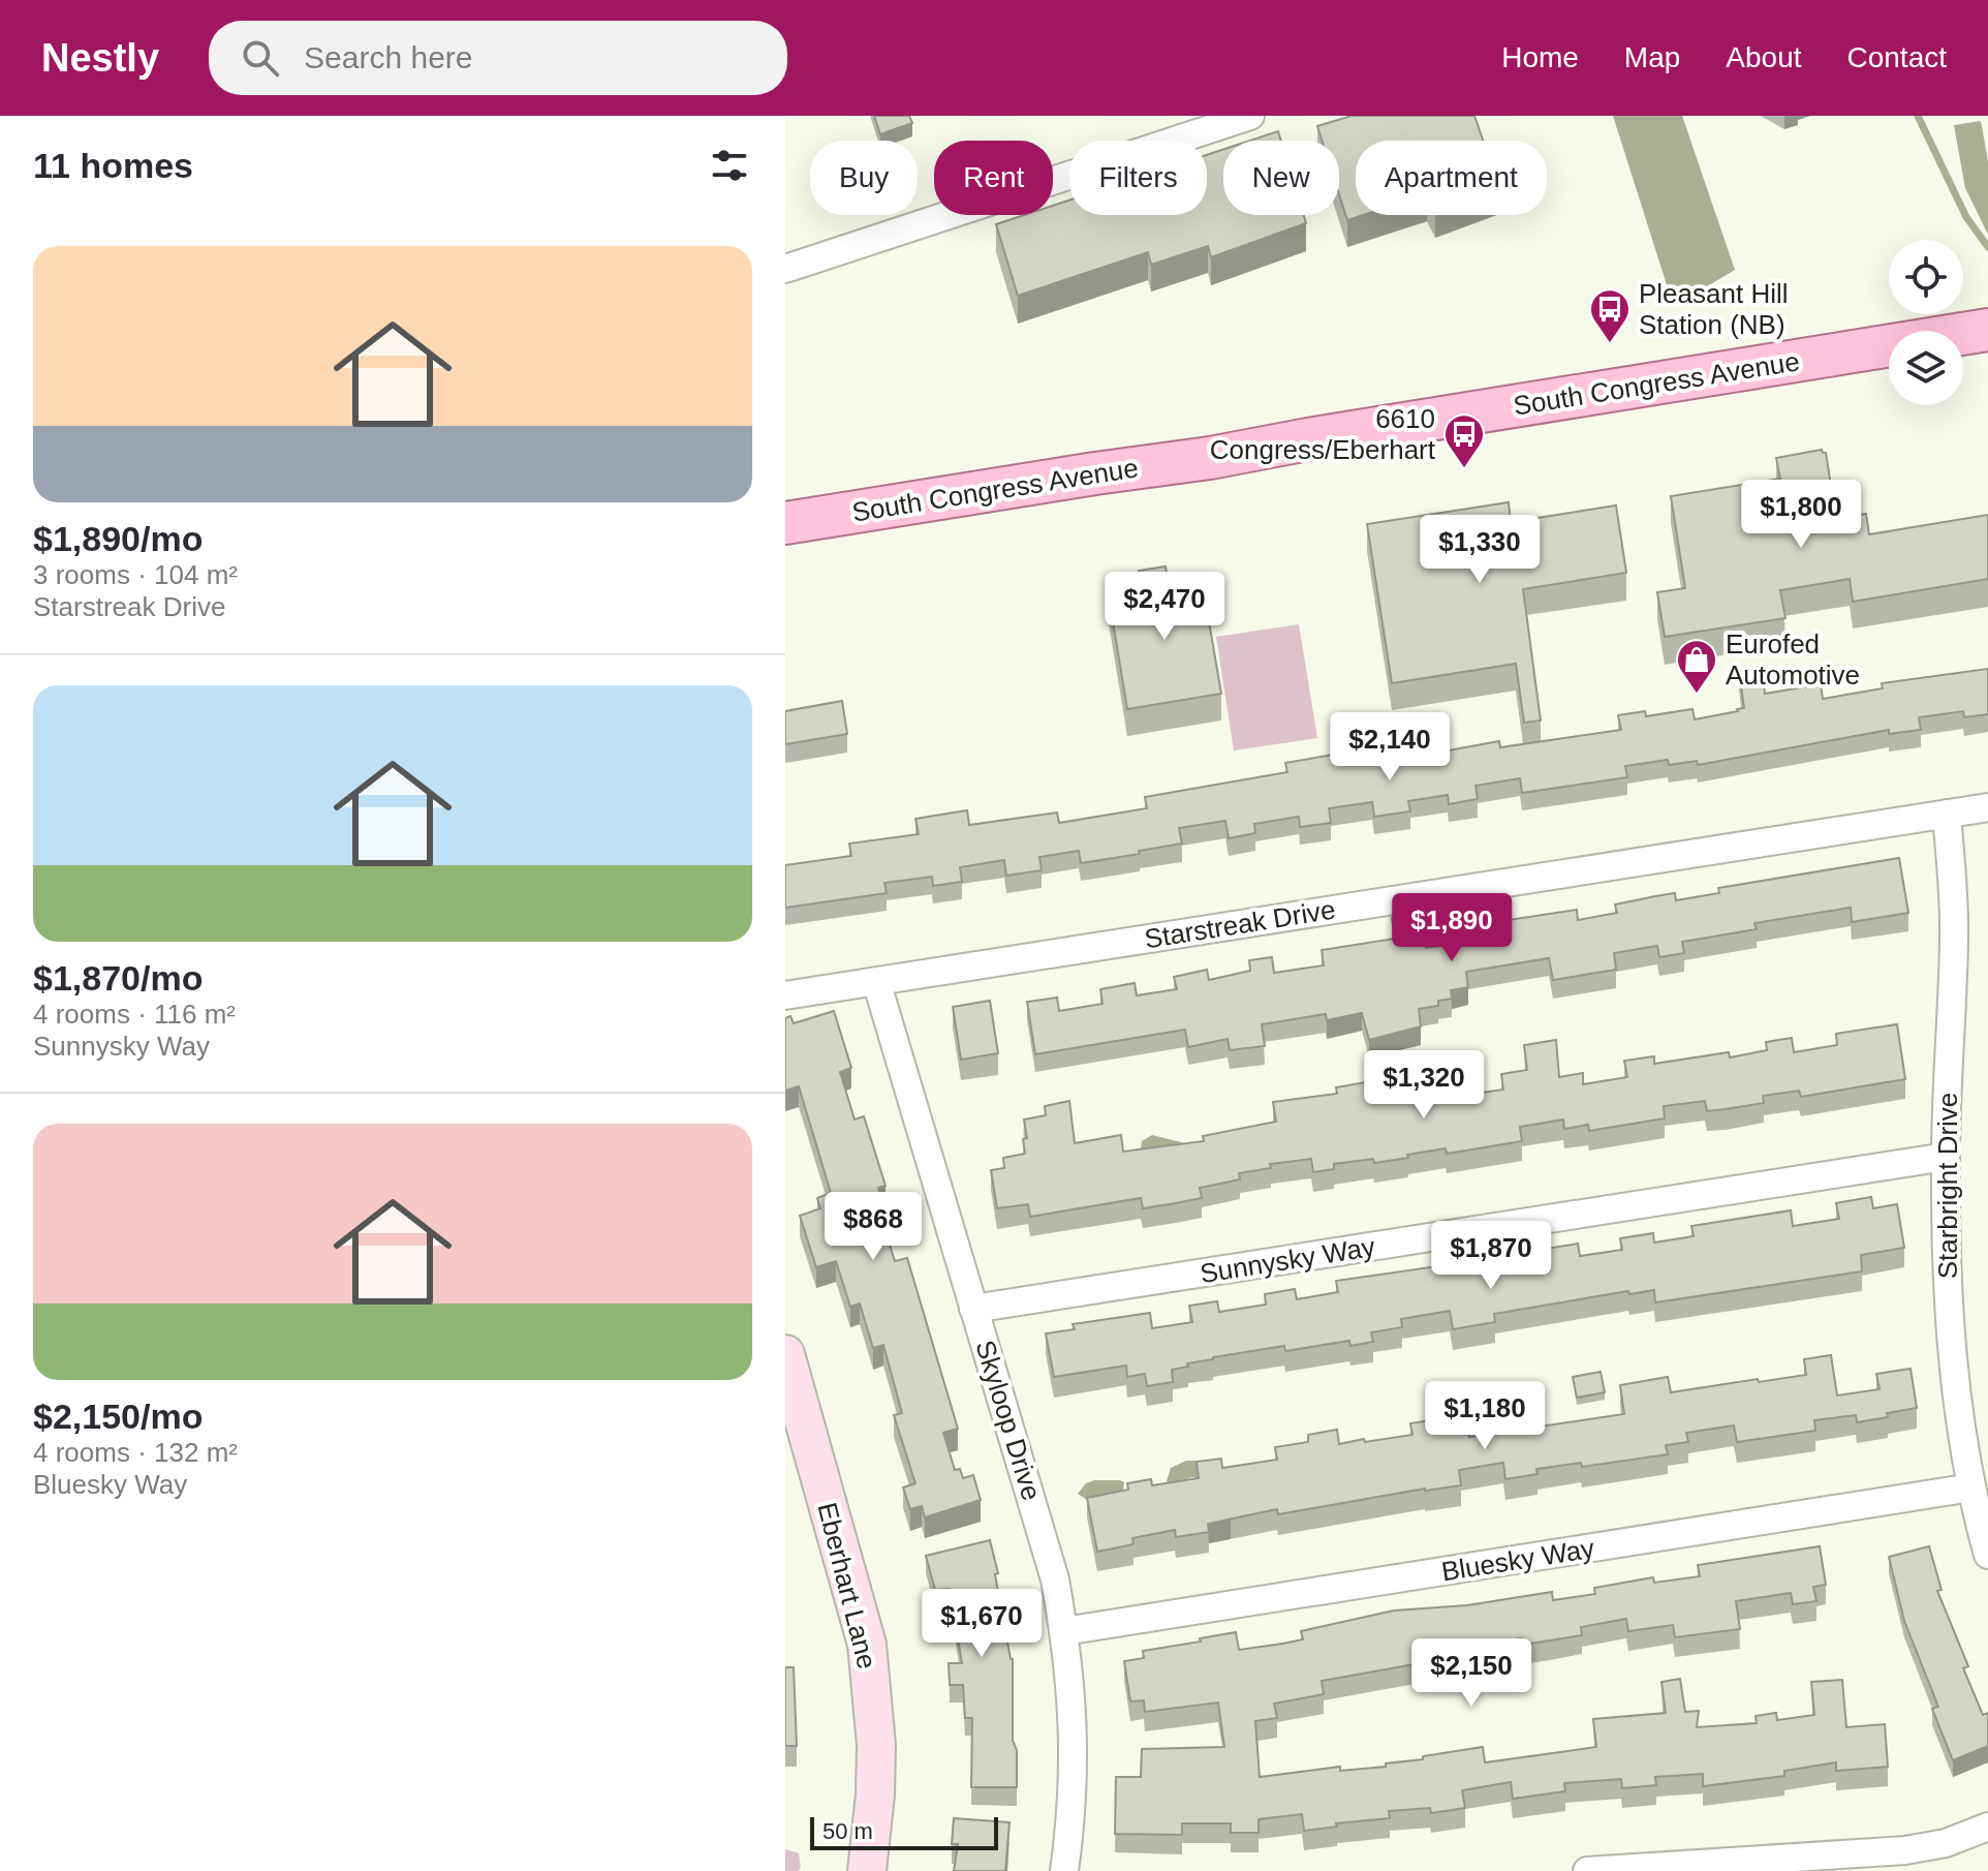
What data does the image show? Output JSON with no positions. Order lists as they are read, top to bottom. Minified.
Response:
{"streets":{"main road":["South Congress Avenue"],"street":["Starstreak Drive","Starbright Drive","Sunnysky Way","Skyloop Drive","Bluesky Way","Eberhart Lane"]},"crossings":[["Starstreak Drive","Starbright Drive"],["Starstreak Drive","Skyloop Drive"],["Starbright Drive","Sunnysky Way"],["Starbright Drive","Bluesky Way"],["Sunnysky Way","Skyloop Drive"],["Skyloop Drive","Bluesky Way"]],"places":{"bus stop":["Pleasant Hill Station (NB)","6610 Congress/Eberhart"],"shop":["Eurofed Automotive"]},"scale_bar":"50 m","page":{"header":"Nestly","search":"Search here","nav":["Home","Map","About","Contact"],"heading":"11 homes","chip":["Buy","Rent","Filters","New","Apartment"],"list":[{"name":"$1,890/mo","note":"3 rooms · 104 m² · Starstreak Drive"},{"name":"$1,870/mo","note":"4 rooms · 116 m² · Sunnysky Way"},{"name":"$2,150/mo","note":"4 rooms · 132 m² · Bluesky Way"}],"price":["$1,800","$1,330","$2,470","$2,140","$1,890","$1,320","$868","$1,870","$1,180","$1,670","$2,150"],"scale":"50 m"}}
